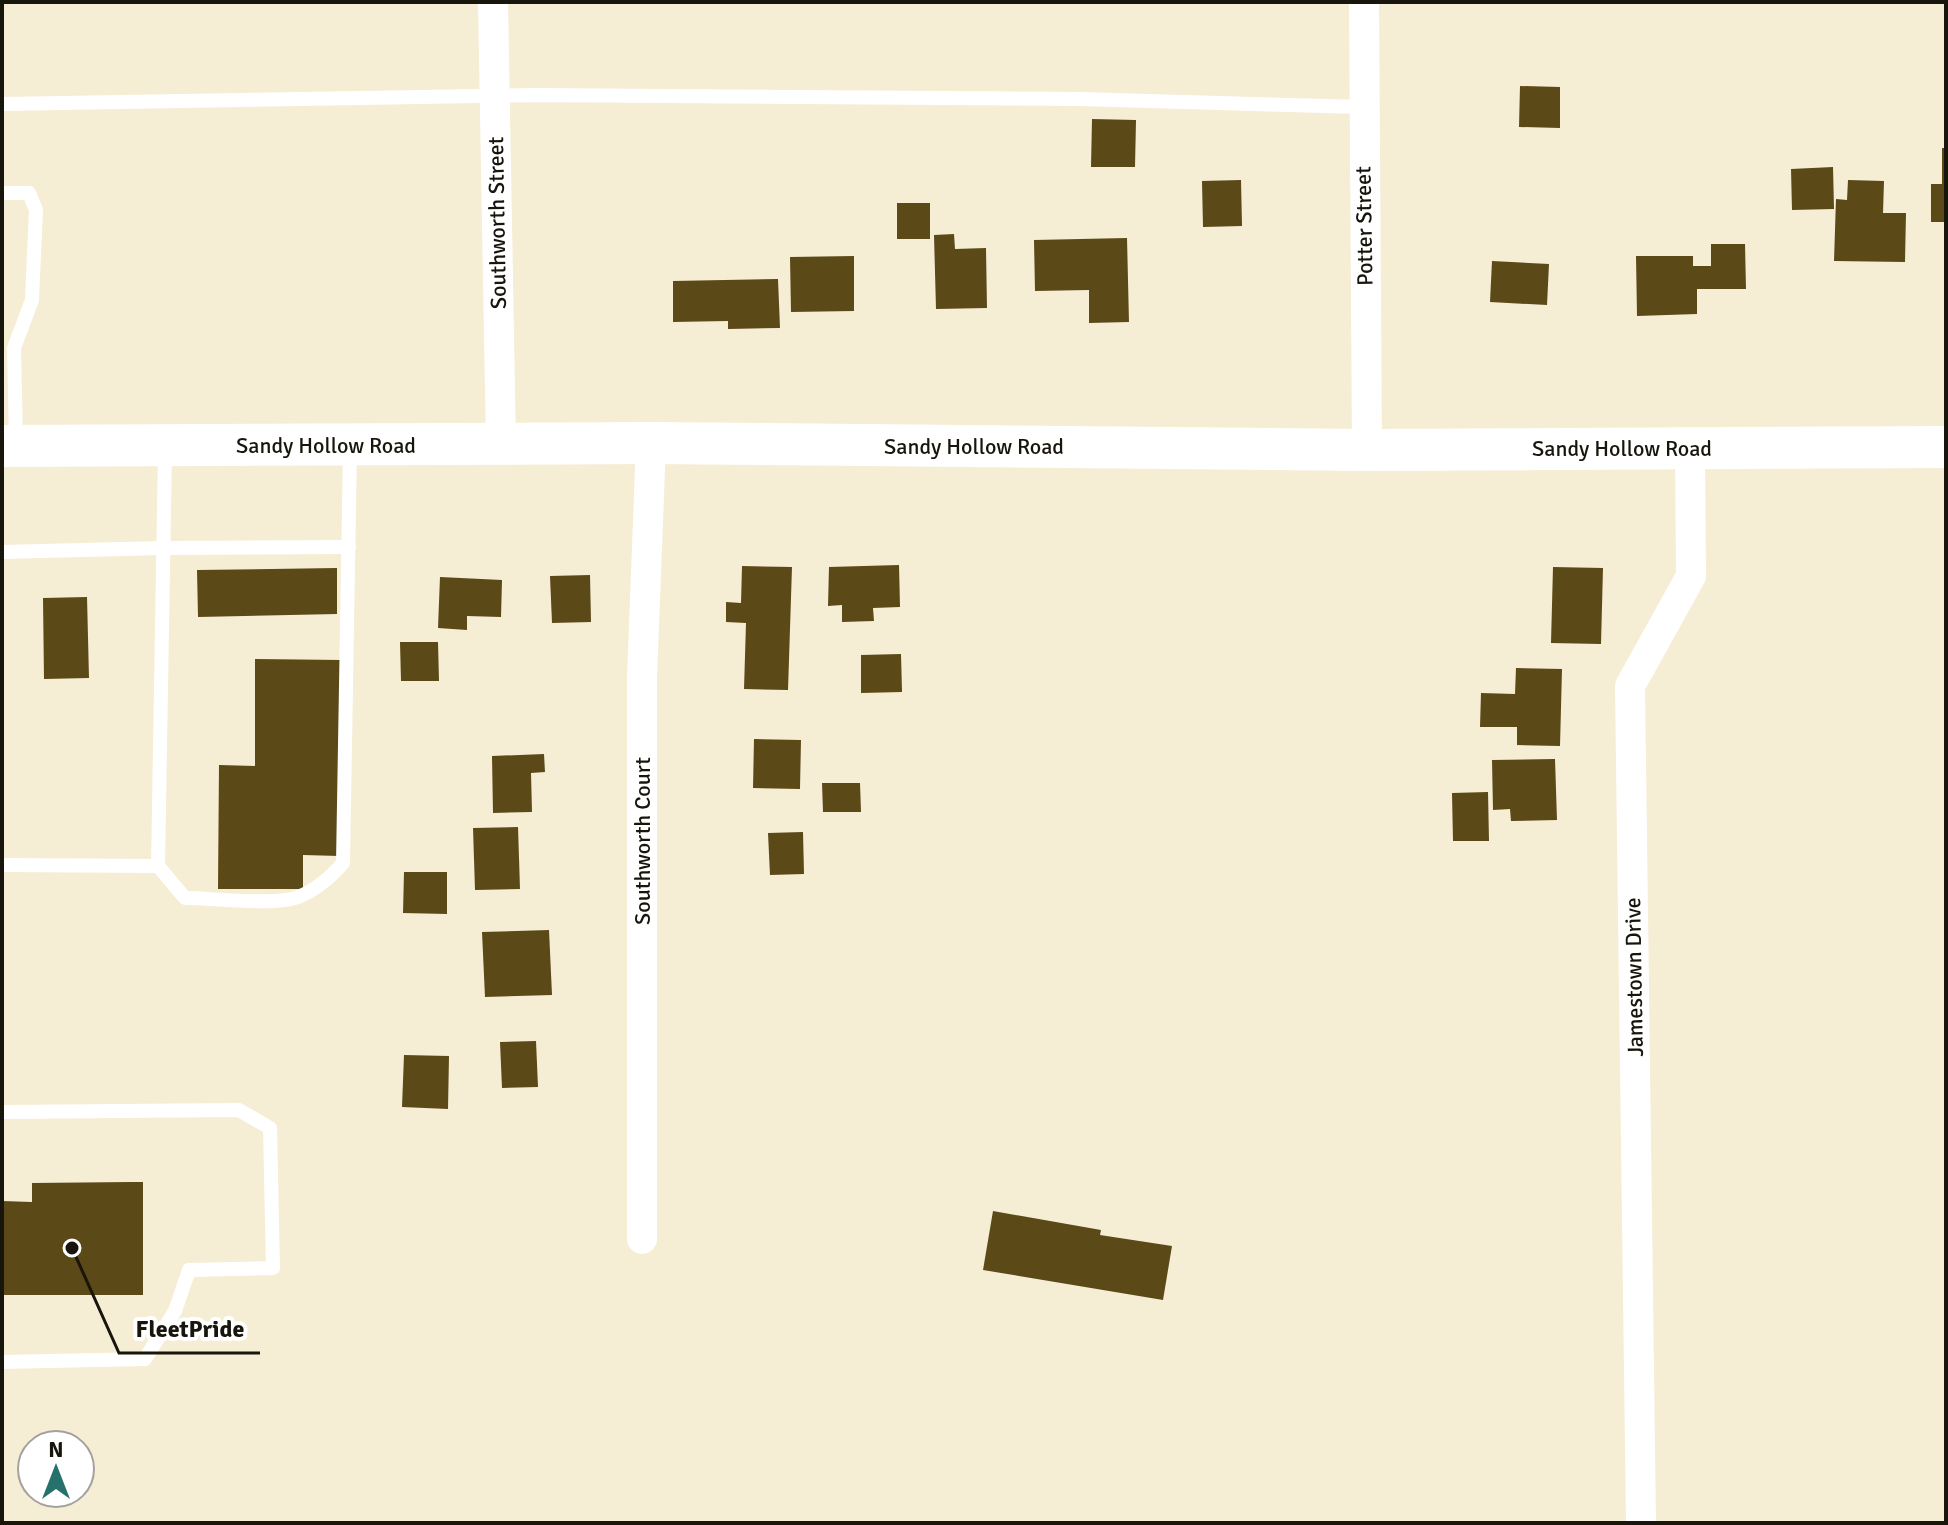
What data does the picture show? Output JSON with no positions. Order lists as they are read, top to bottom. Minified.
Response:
{"streets":{"street":["Southworth Street","Potter Street","Sandy Hollow Road","Southworth Court","Jamestown Drive"]},"crossings":[["Southworth Street","Sandy Hollow Road"],["Potter Street","Sandy Hollow Road"],["Sandy Hollow Road","Southworth Court"],["Sandy Hollow Road","Jamestown Drive"]],"places":["FleetPride"],"north":"top"}
